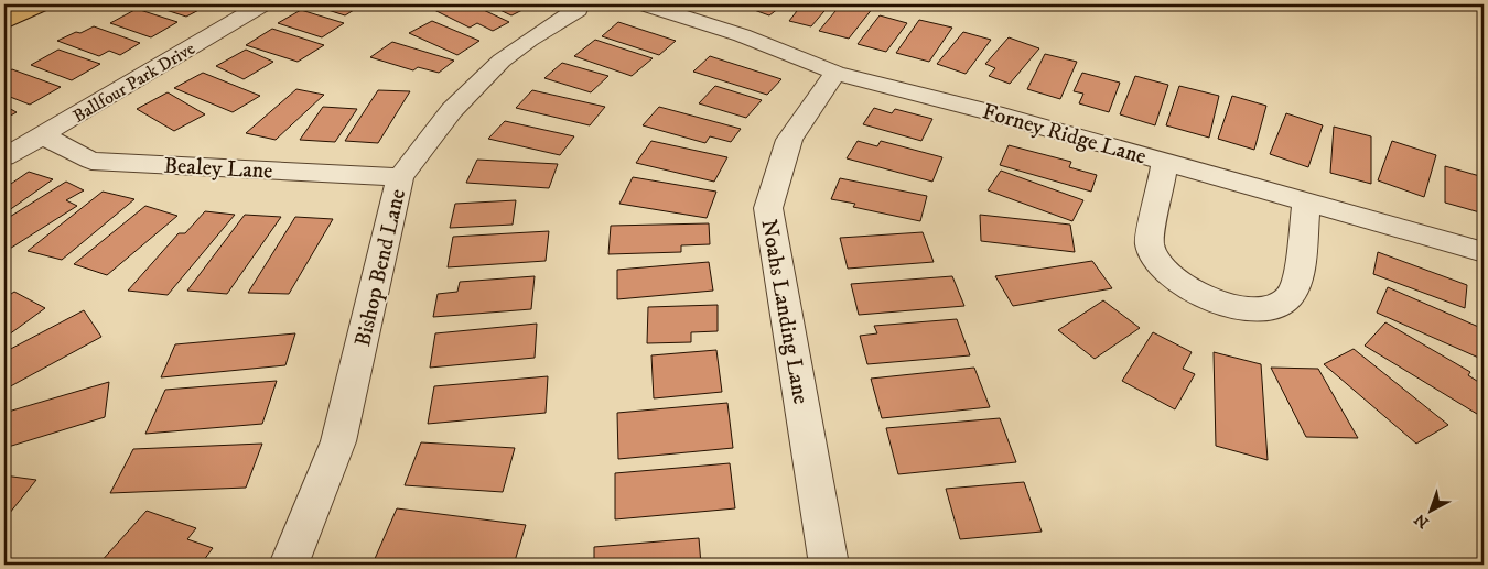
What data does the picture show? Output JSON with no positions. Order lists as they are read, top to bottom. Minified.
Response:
{"streets":{"street":["Ballfour Park Drive","Forney Ridge Lane","Bealey Lane","Bishop Bend Lane","Noahs Landing Lane"]},"crossings":[["Ballfour Park Drive","Bealey Lane"],["Forney Ridge Lane","Noahs Landing Lane"],["Bealey Lane","Bishop Bend Lane"]],"north":"bottom left"}
